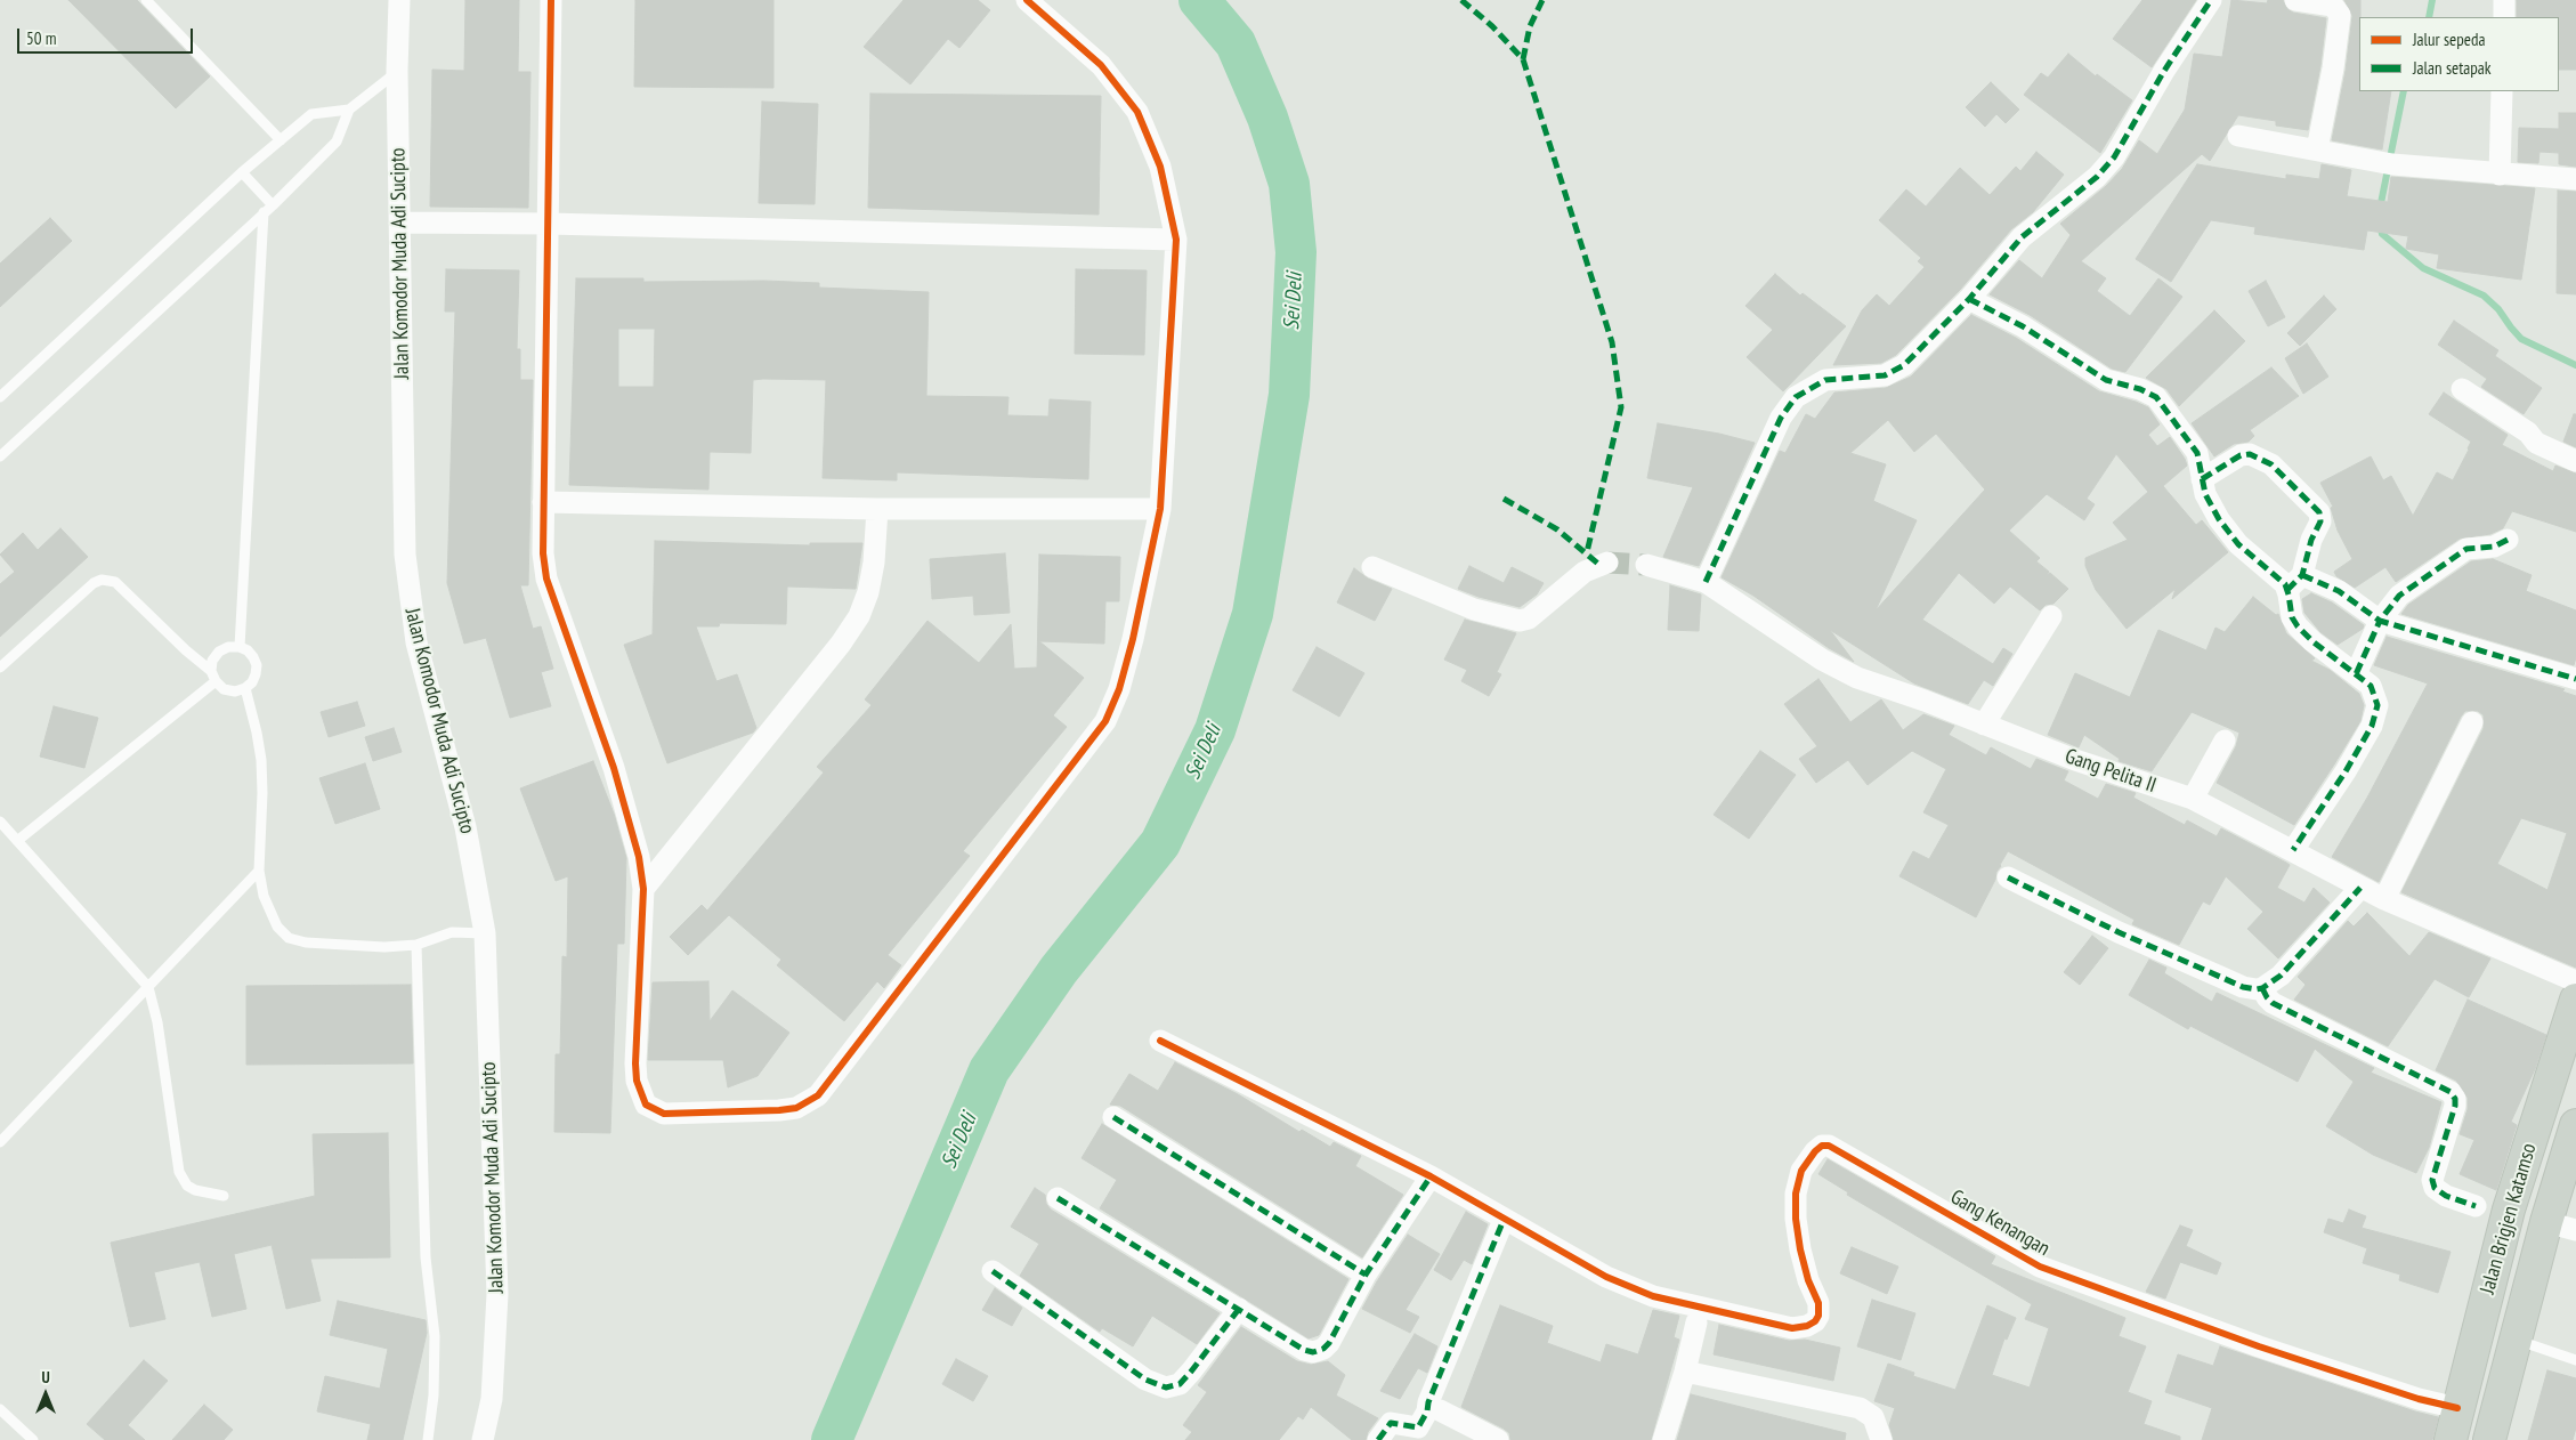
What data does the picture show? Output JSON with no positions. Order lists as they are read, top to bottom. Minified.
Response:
{"streets":{"main road":["Jalan Brigjen Katamso"],"street":["Jalan Komodor Muda Adi Sucipto","Gang Pelita II","Gang Kenangan"]},"crossings":[["Jalan Brigjen Katamso","Gang Kenangan"]],"water":["Sei Deli"],"legend":["Jalur sepeda","Jalan setapak"],"scale_bar":"50 m","north":"top"}
